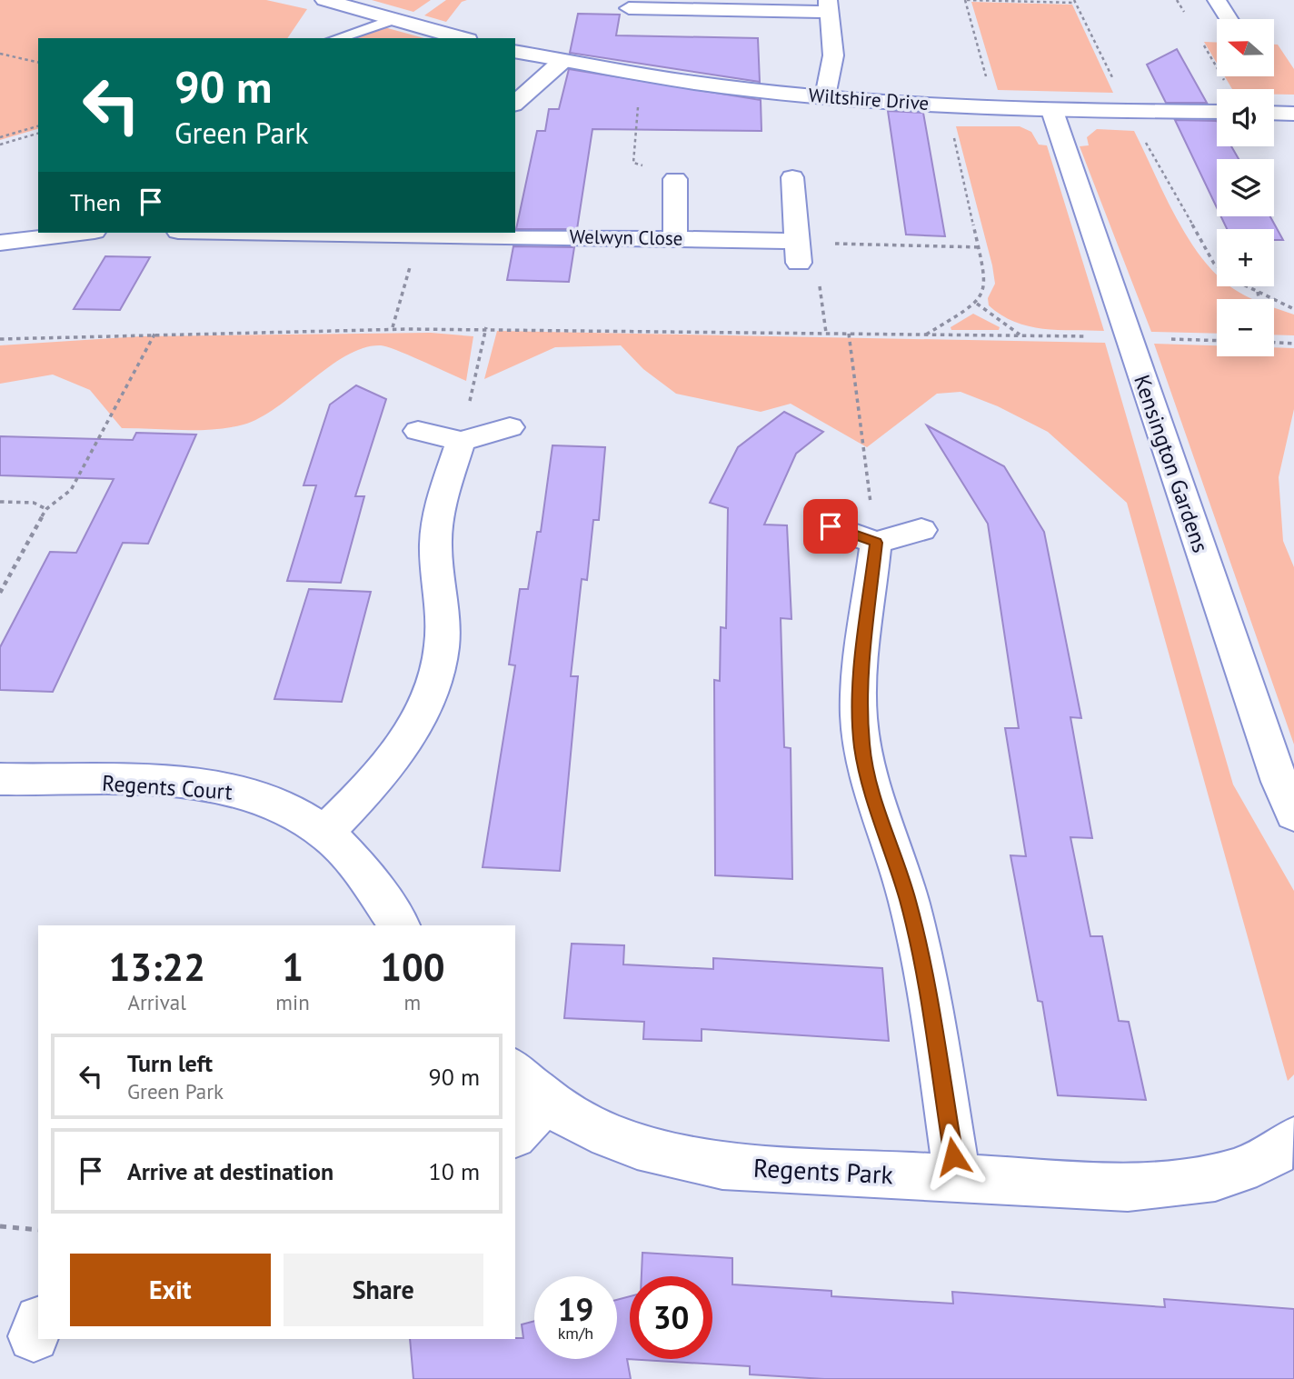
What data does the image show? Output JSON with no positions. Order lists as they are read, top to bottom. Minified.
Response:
{"streets":{"street":["Wiltshire Drive","Welwyn Close","Kensington Gardens","Regents Court","Regents Park"]},"crossings":[["Wiltshire Drive","Kensington Gardens"]],"north":"left","page":{"map_buttons":["+","−"],"turn":["90 m","Green Park"],"then":"Then","eta":["13:22","Arrival","1","min","100","m"],"list":[{"name":"Turn left","note":"Green Park","value":"90 m"},{"name":"Arrive at destination","value":"10 m"}],"buttons":["Exit","Share"],"speed":"19 km/h","limit":"30"}}
